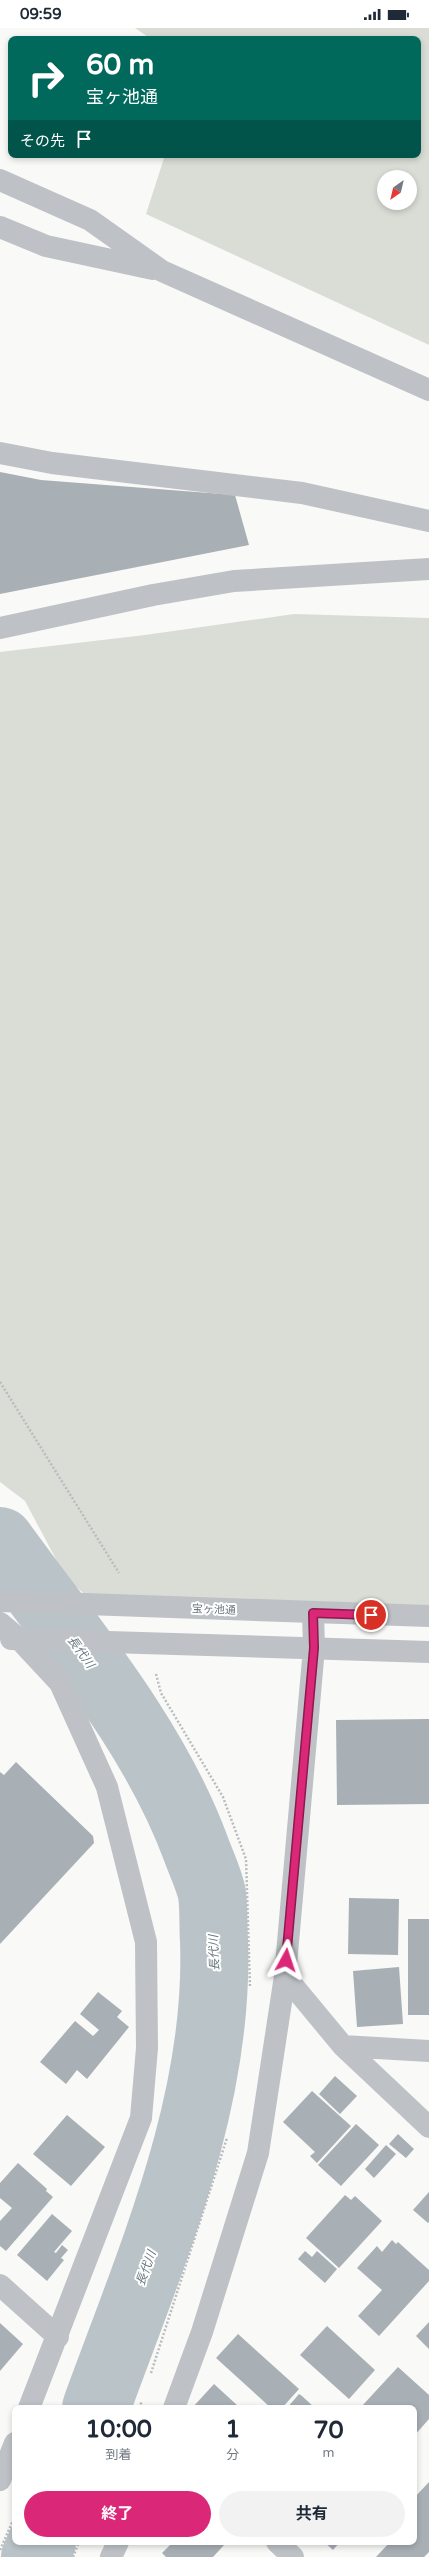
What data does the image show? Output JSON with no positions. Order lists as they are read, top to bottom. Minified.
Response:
{"streets":{"street":["宝ヶ池通"]},"water":["長代川"],"north":"bottom left","page":{"status":"09:59","turn":["60 m","宝ヶ池通"],"then":"その先","eta":["10:00","到着","1","分","70","m"],"buttons":["終了","共有"]}}
